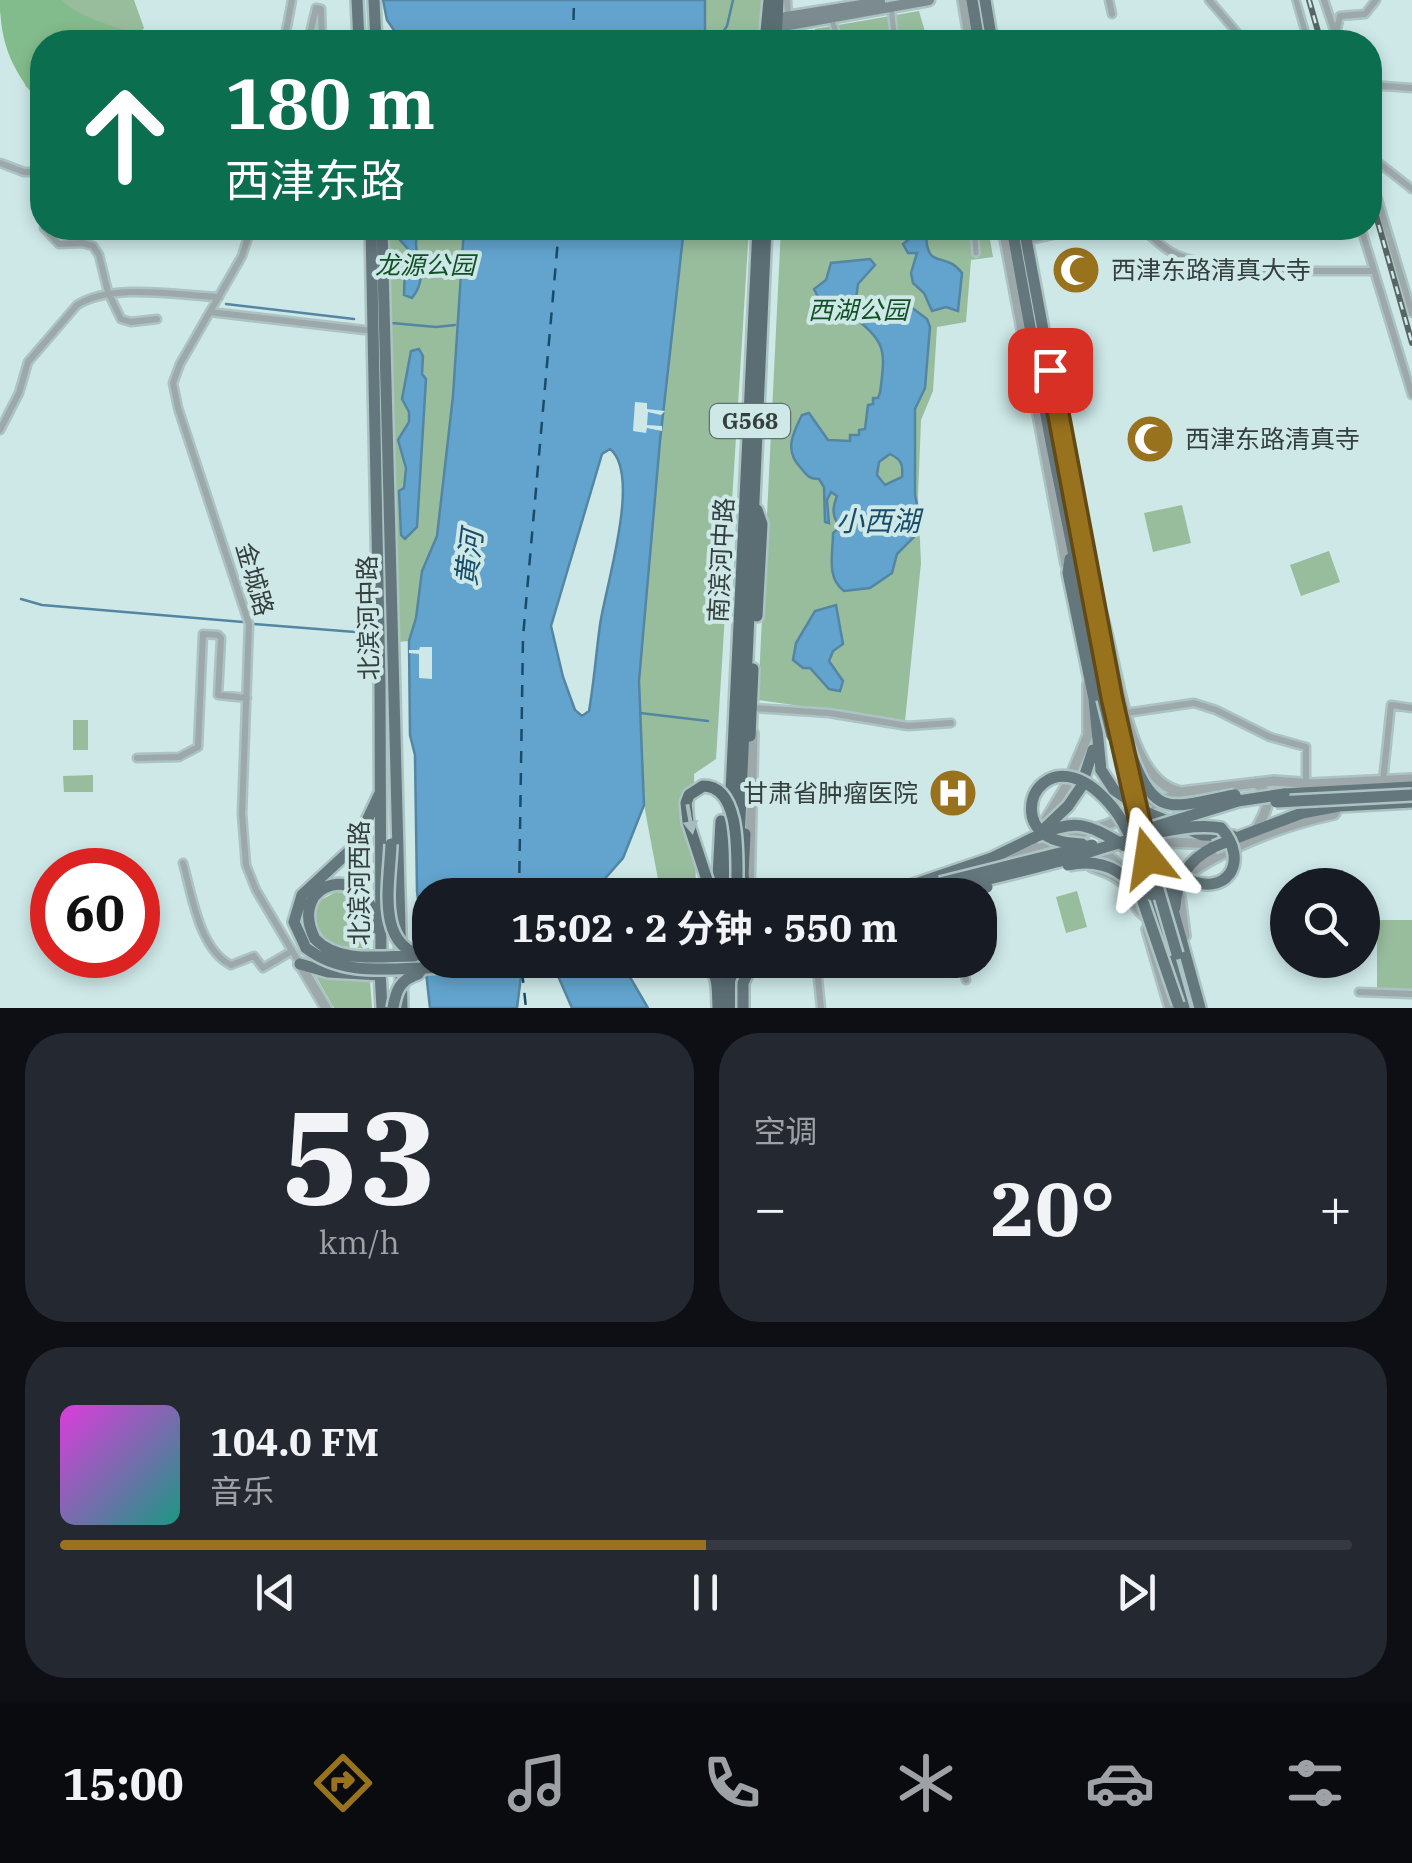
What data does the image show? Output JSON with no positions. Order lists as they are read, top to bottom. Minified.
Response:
{"streets":{"highway":["G568","南滨河中路"],"main road":["北滨河中路","北滨河西路"],"street":["金城路"]},"crossings":[["北滨河中路","北滨河西路"]],"water":["小西湖","黄河"],"parks":["龙源公园","西湖公园"],"places":{"mosque":["西津东路清真大寺","西津东路清真寺"],"hospital":["甘肃省肿瘤医院"]},"page":{"turn":["180 m","西津东路"],"limit":"60","trip":"15:02 · 2 分钟 · 550 m","tile":[["53","km/h"],"空调"],"heat":["−","20°","+"],"song":["104.0 FM","音乐"],"tabs":"15:00"}}
